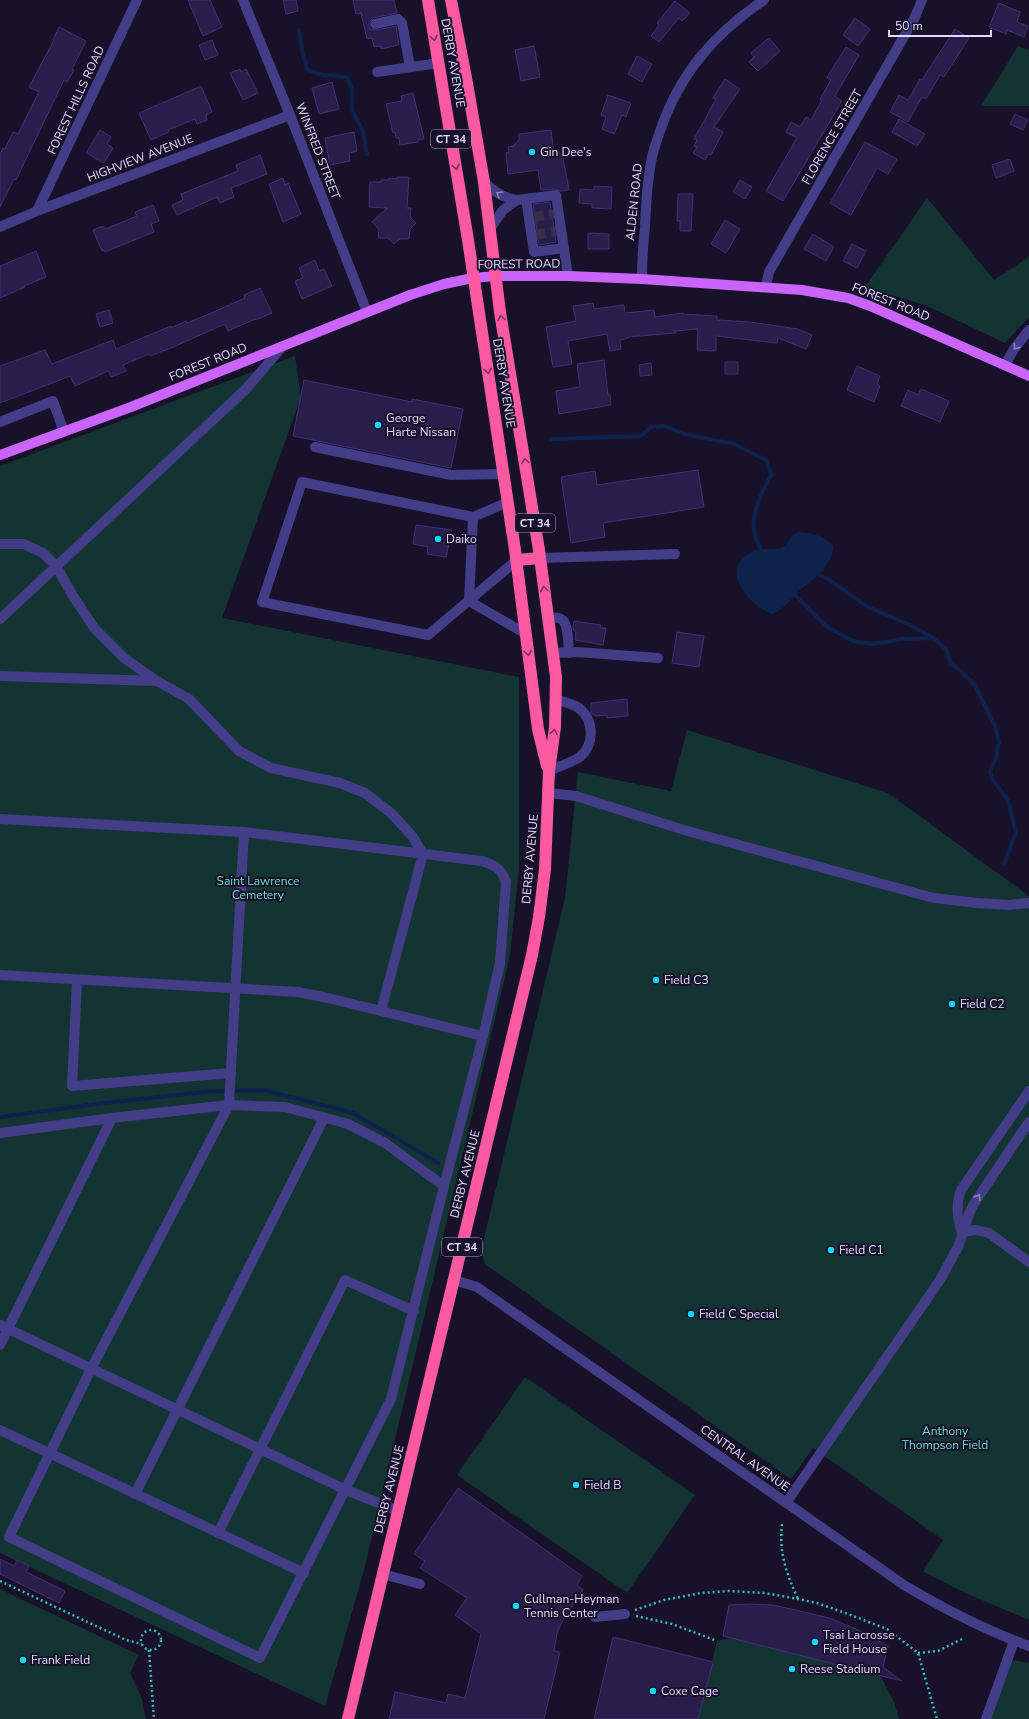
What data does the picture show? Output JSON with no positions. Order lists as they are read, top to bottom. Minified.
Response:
{"streets":{"highway":["DERBY AVENUE","CT 34"],"main road":["FOREST ROAD"],"street":["FOREST HILLS ROAD","FLORENCE STREET","WINFRED STREET","HIGHVIEW AVENUE","ALDEN ROAD","CENTRAL AVENUE"]},"crossings":[["DERBY AVENUE","FOREST ROAD"],["DERBY AVENUE","CENTRAL AVENUE"],["FOREST HILLS ROAD","HIGHVIEW AVENUE"],["FLORENCE STREET","FOREST ROAD"],["WINFRED STREET","HIGHVIEW AVENUE"],["WINFRED STREET","FOREST ROAD"],["ALDEN ROAD","FOREST ROAD"]],"parks":["Saint Lawrence Cemetery","Anthony Thompson Field"],"places":["Gin Dee's","George Harte Nissan","Daiko","Field C3","Field C2","Field C1","Field C Special","Field B","Cullman-Heyman Tennis Center","Tsai Lacrosse Field House","Frank Field","Reese Stadium","Coxe Cage"],"scale_bar":"50 m"}
